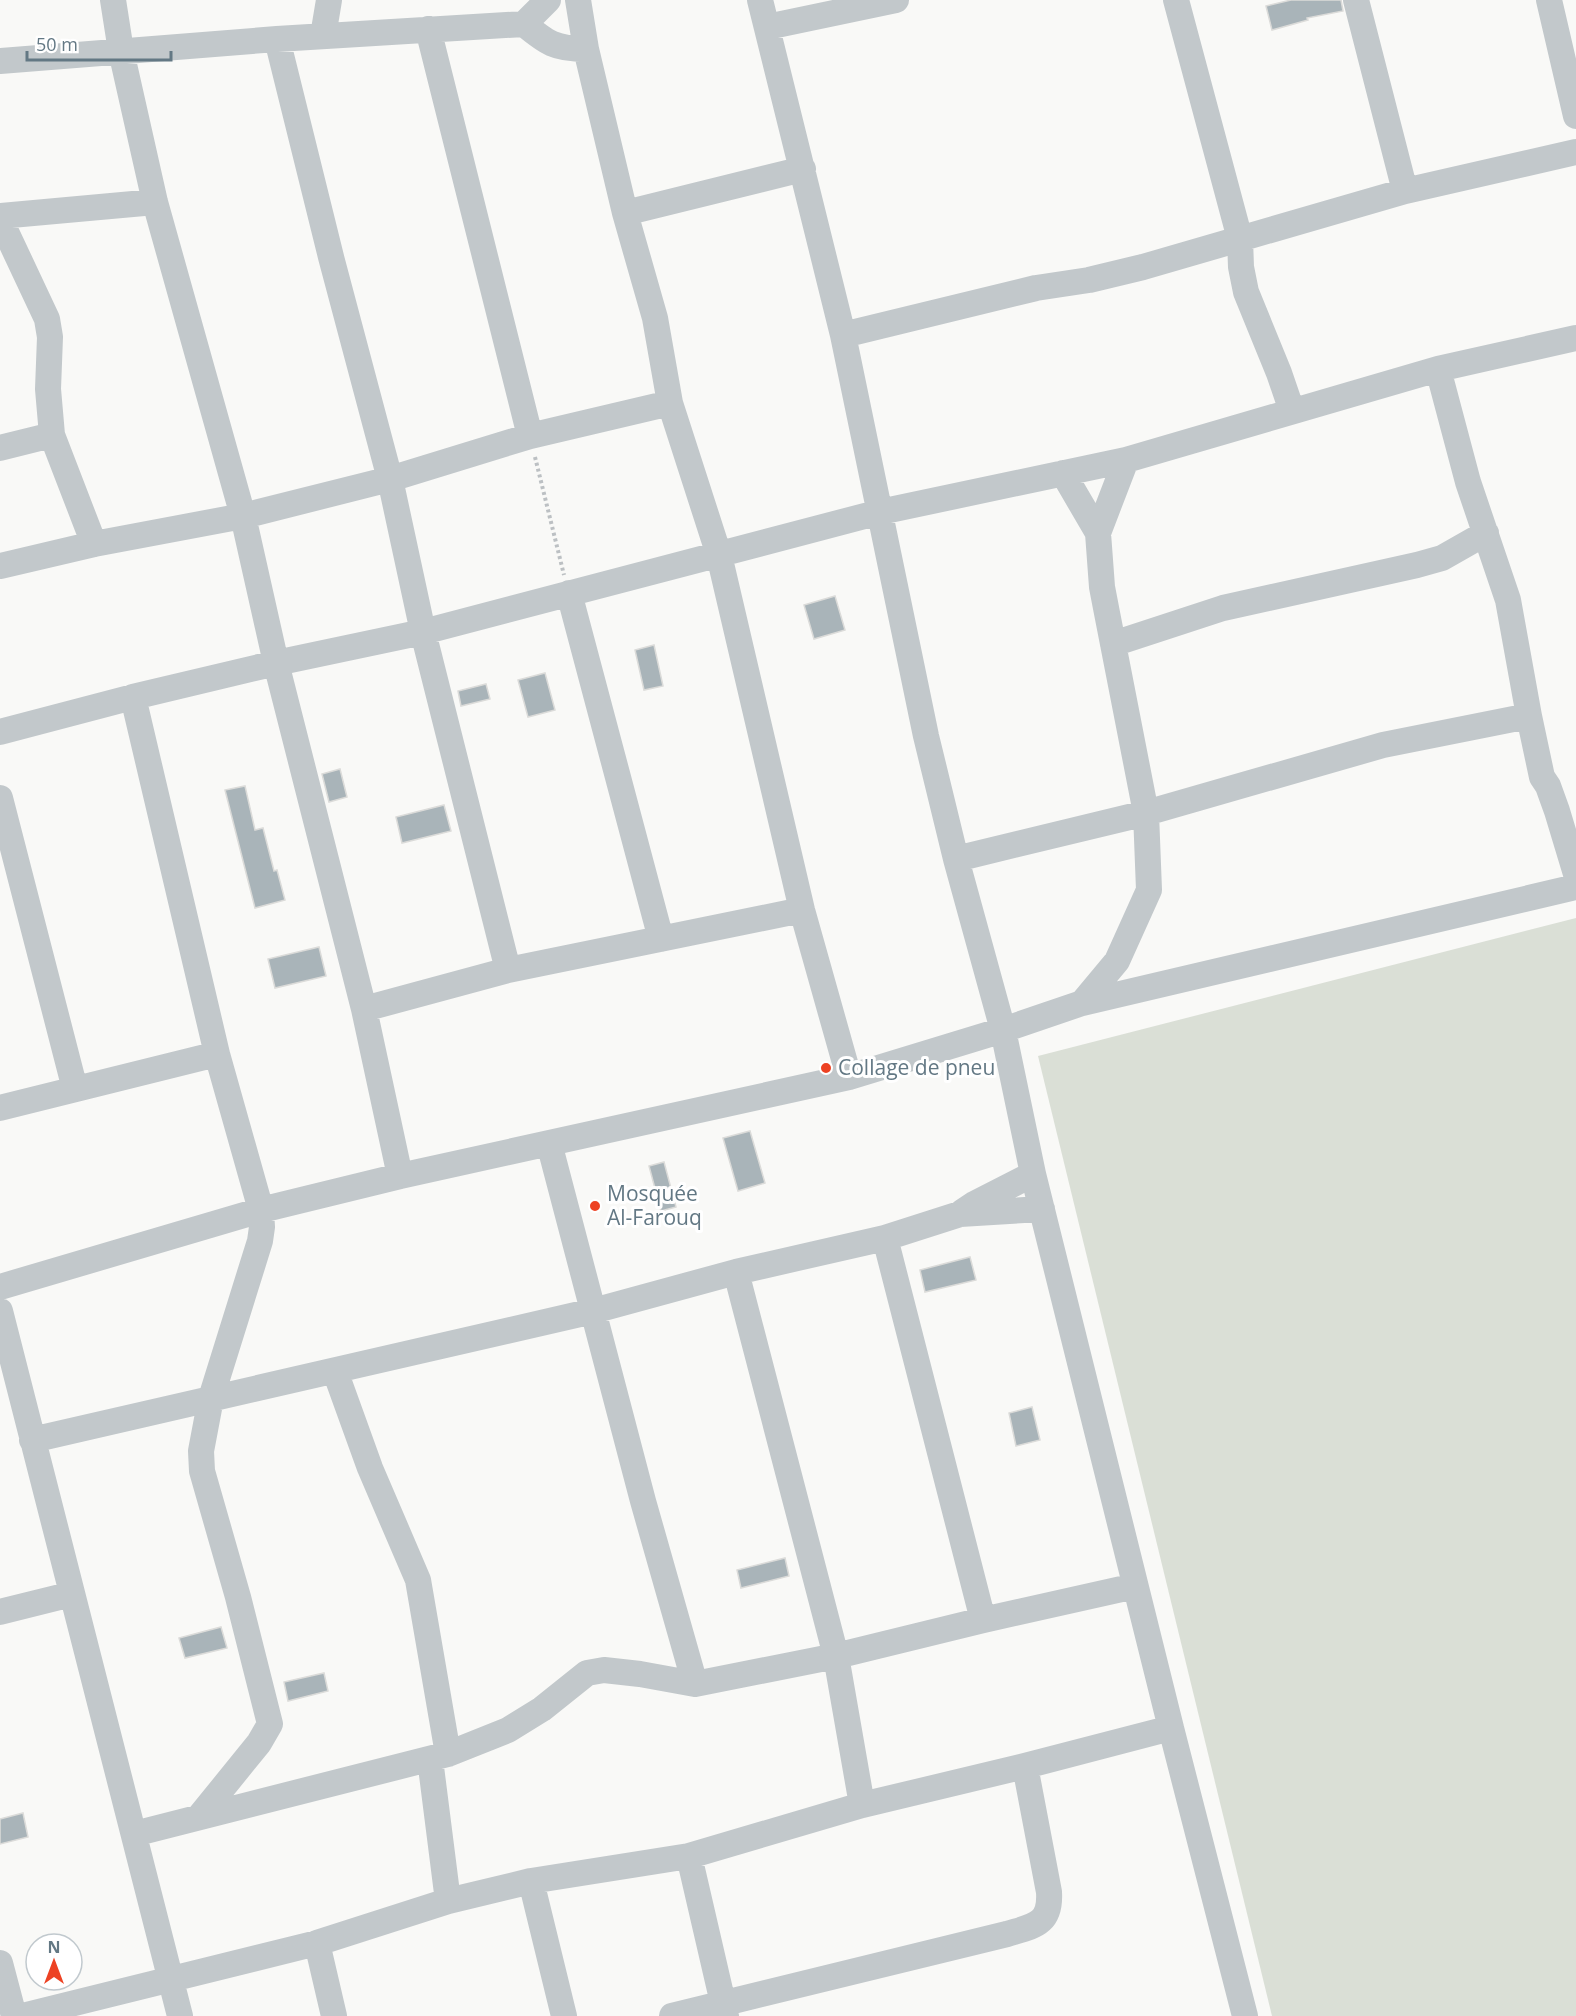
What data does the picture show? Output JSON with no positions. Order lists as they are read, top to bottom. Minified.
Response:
{"places":["Collage de pneu","Mosquée Al-Farouq"],"scale_bar":"50 m","north":"top"}
